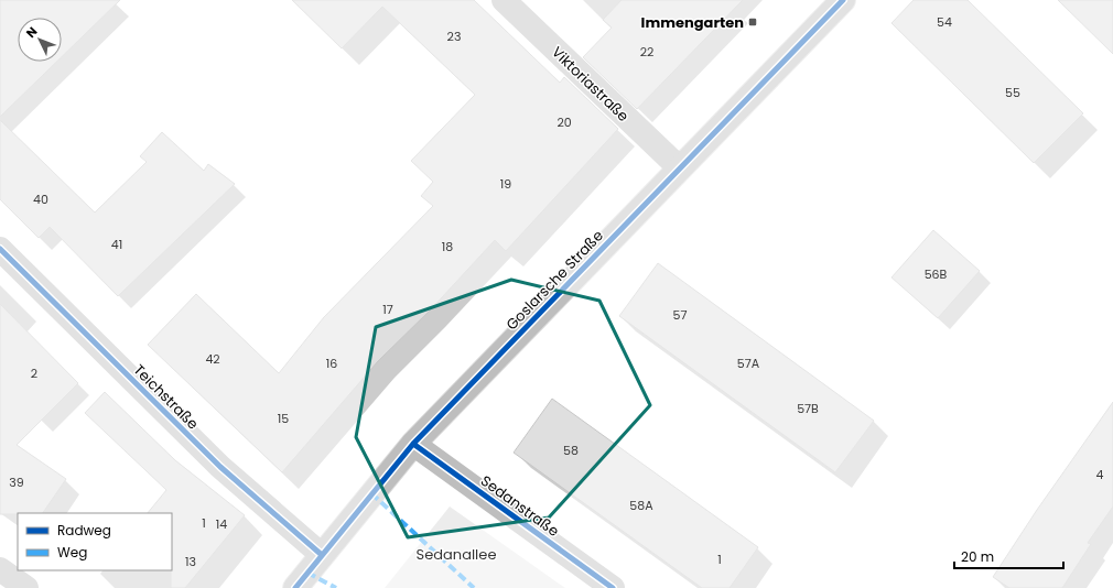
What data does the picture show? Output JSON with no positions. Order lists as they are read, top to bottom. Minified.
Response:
{"streets":{"street":["Viktoriastraße","Goslarsche Straße","Teichstraße","Sedanstraße"]},"crossings":[["Viktoriastraße","Goslarsche Straße"],["Goslarsche Straße","Teichstraße"],["Goslarsche Straße","Sedanstraße"]],"parks":["Sedanallee"],"places":{"transit":["Immengarten"]},"house_numbers":["54","23","22","55","20","19","40","41","18","56B","17","57","42","16","57A","2","57B","15","58","4","39","58A","1","14","1","13"],"legend":["Radweg","Weg"],"scale_bar":"20 m","north":"top left"}
